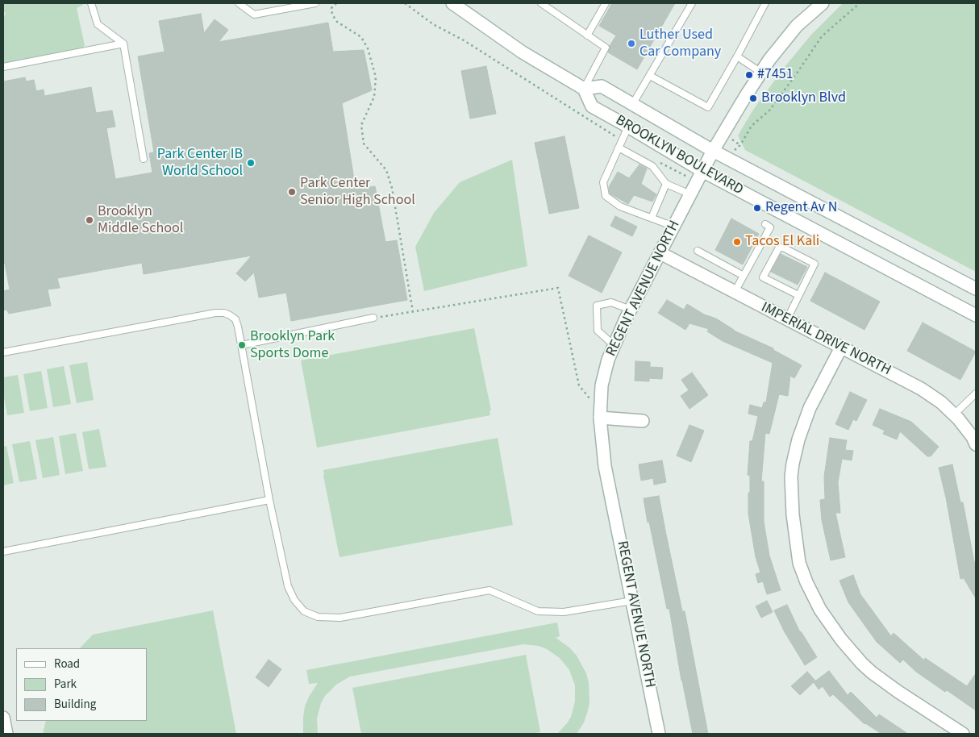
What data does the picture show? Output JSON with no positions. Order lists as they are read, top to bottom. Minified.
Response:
{"streets":{"street":["BROOKLYN BOULEVARD","REGENT AVENUE NORTH","IMPERIAL DRIVE NORTH"]},"crossings":[["BROOKLYN BOULEVARD","REGENT AVENUE NORTH"],["REGENT AVENUE NORTH","IMPERIAL DRIVE NORTH"]],"places":["Luther Used Car Company","#7451","Brooklyn Blvd","Park Center IB World School","Park Center Senior High School","Regent Av N","Brooklyn Middle School","Tacos El Kali","Brooklyn Park Sports Dome"],"legend":["Road","Park","Building"]}
